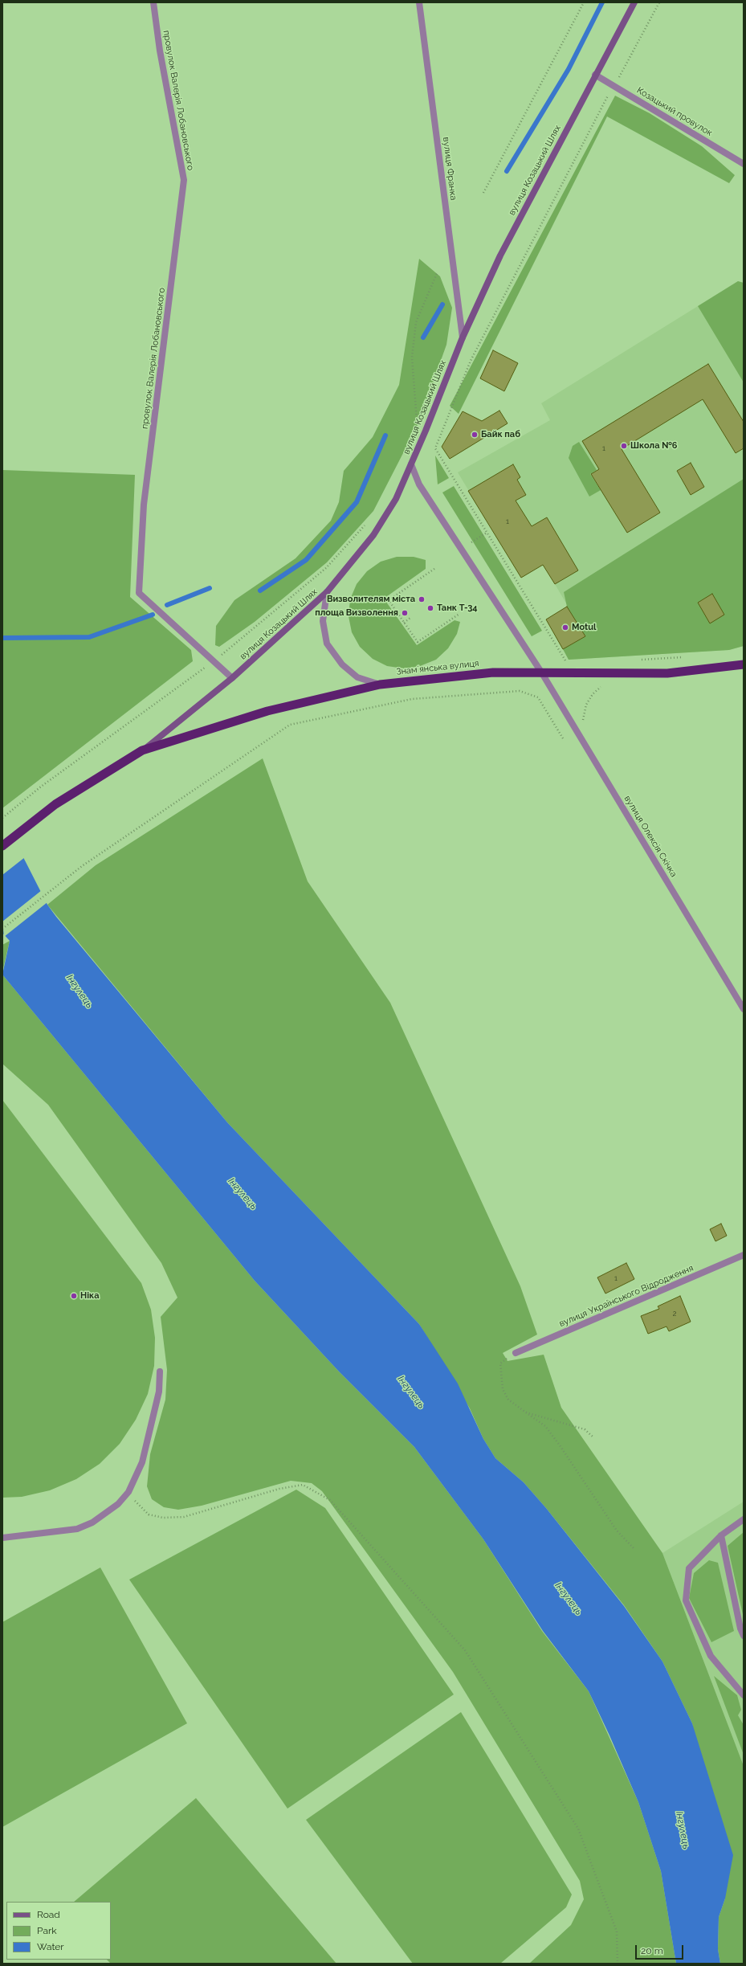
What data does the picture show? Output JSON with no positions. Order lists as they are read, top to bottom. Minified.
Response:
{"streets":{"highway":["Знамʼянська вулиця"],"main road":["вулиця Козацький Шлях"],"street":["провулок Валерія Лобановського","Козацький провулок","вулиця Франка","вулиця Олексія Скічка","вулиця Українського Відродження"]},"crossings":[["провулок Валерія Лобановського","вулиця Козацький Шлях"],["Козацький провулок","вулиця Козацький Шлях"],["вулиця Франка","вулиця Козацький Шлях"],["вулиця Козацький Шлях","Знамʼянська вулиця"],["вулиця Козацький Шлях","вулиця Олексія Скічка"],["Знамʼянська вулиця","вулиця Олексія Скічка"]],"water":["Інгулець"],"places":["Байк паб","Школа №6","Визволителям міста","Танк Т-34","площа Визволення","Motul","Ніка"],"house_numbers":["1","1","1","2"],"legend":["Road","Park","Water"],"scale_bar":"20 m"}
